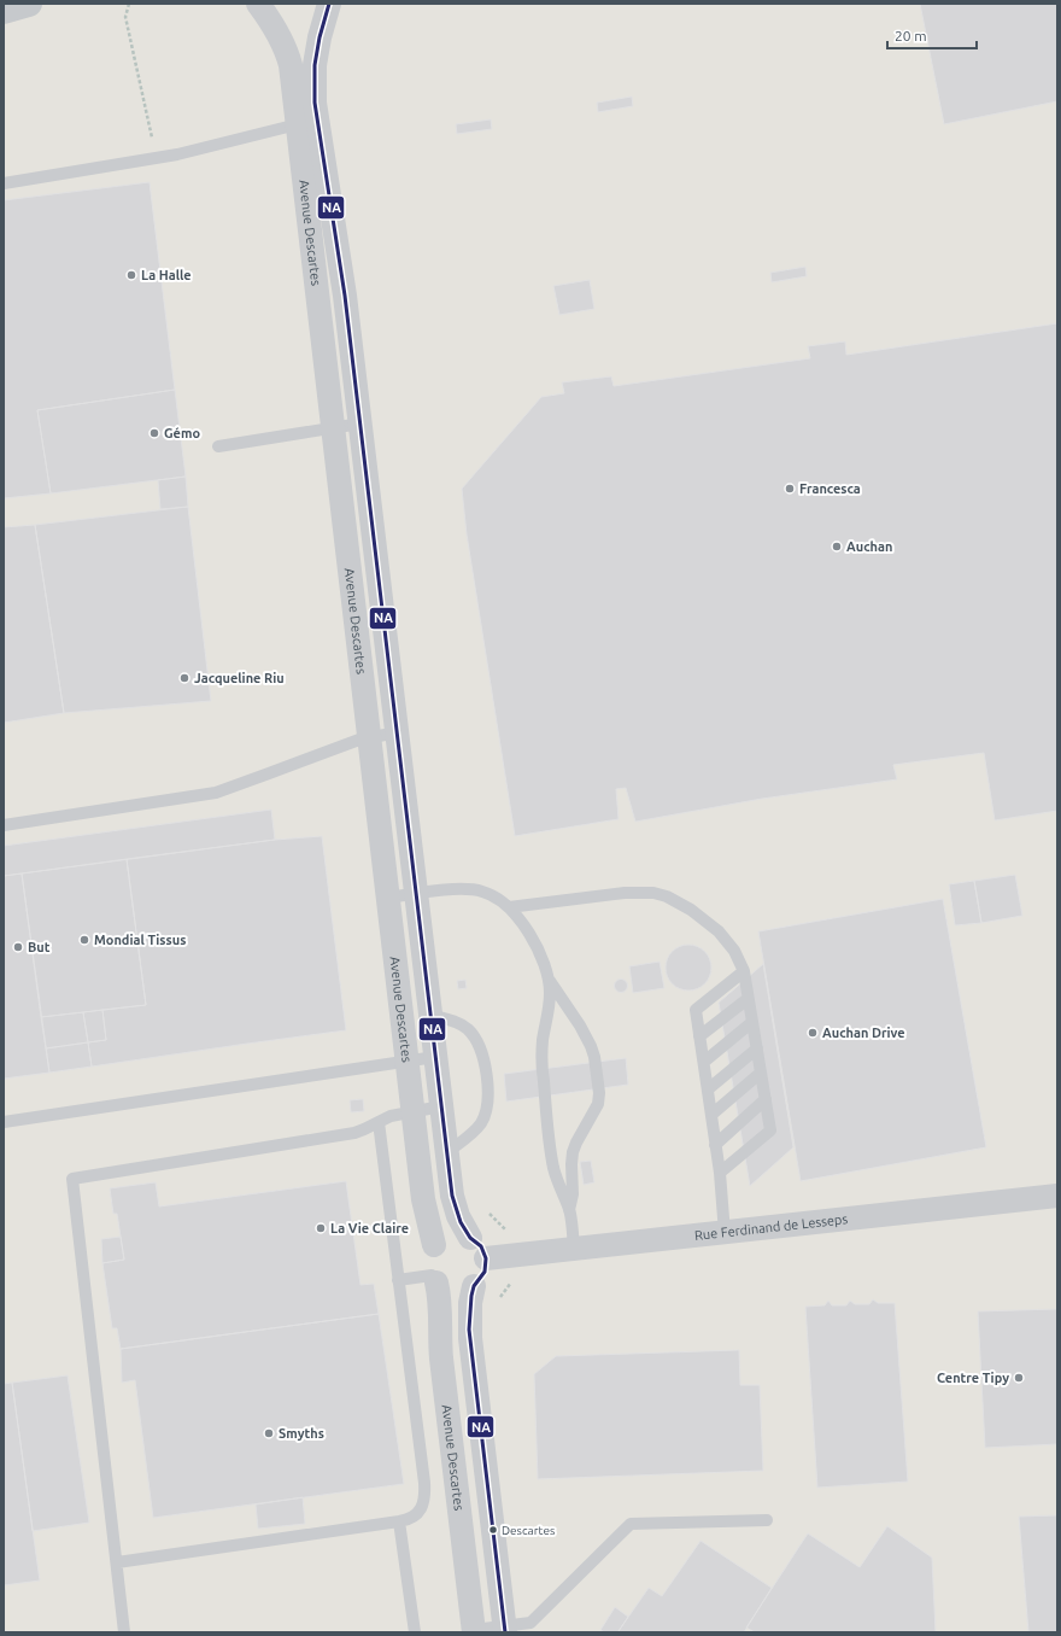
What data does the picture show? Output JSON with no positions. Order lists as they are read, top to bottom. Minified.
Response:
{"streets":{"street":["Avenue Descartes","Rue Ferdinand de Lesseps"]},"crossings":[["Avenue Descartes","Rue Ferdinand de Lesseps"]],"places":["La Halle","Gémo","Francesca","Auchan","Jacqueline Riu","Mondial Tissus","But","Auchan Drive","La Vie Claire","Centre Tipy","Smyths","Descartes"],"lines":["transit line NA"],"scale_bar":"20 m"}
